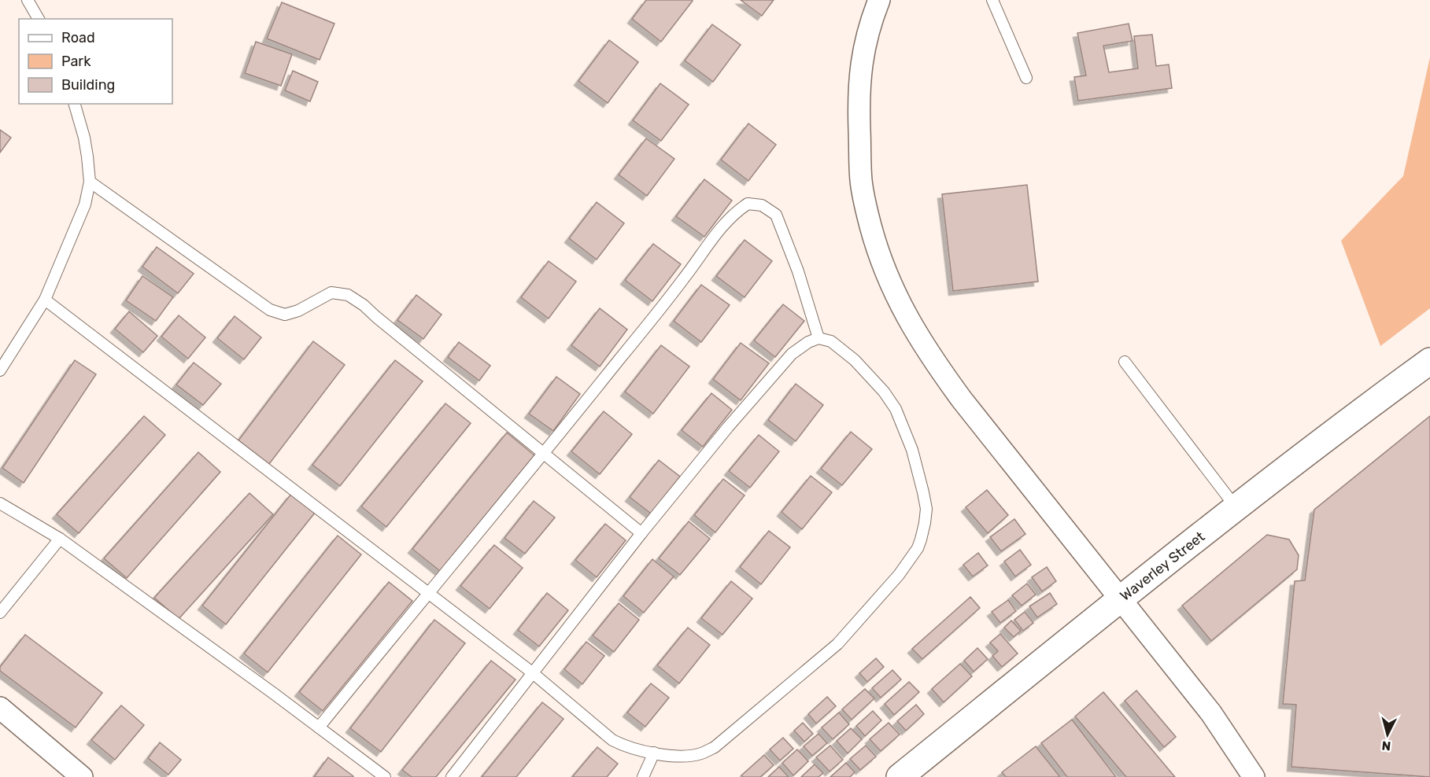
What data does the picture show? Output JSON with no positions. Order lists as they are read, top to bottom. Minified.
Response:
{"streets":{"street":["Waverley Street"]},"legend":["Road","Park","Building"],"north":"bottom"}
